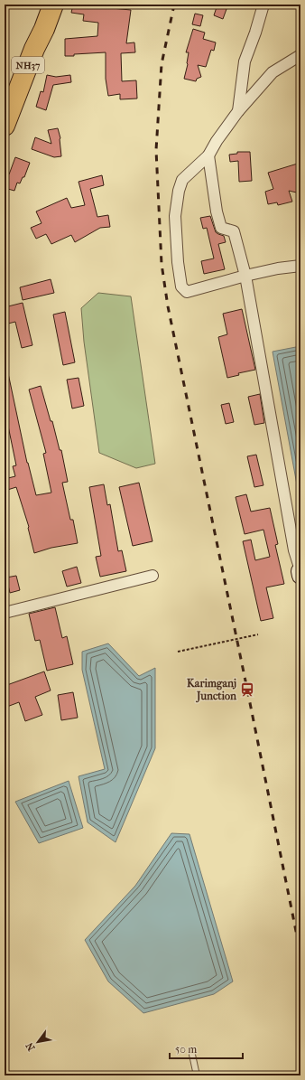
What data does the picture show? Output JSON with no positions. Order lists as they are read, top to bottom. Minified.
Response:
{"streets":{"highway":["NH37"]},"places":{"station":["Karimganj Junction"]},"scale_bar":"50 m","north":"bottom left"}
